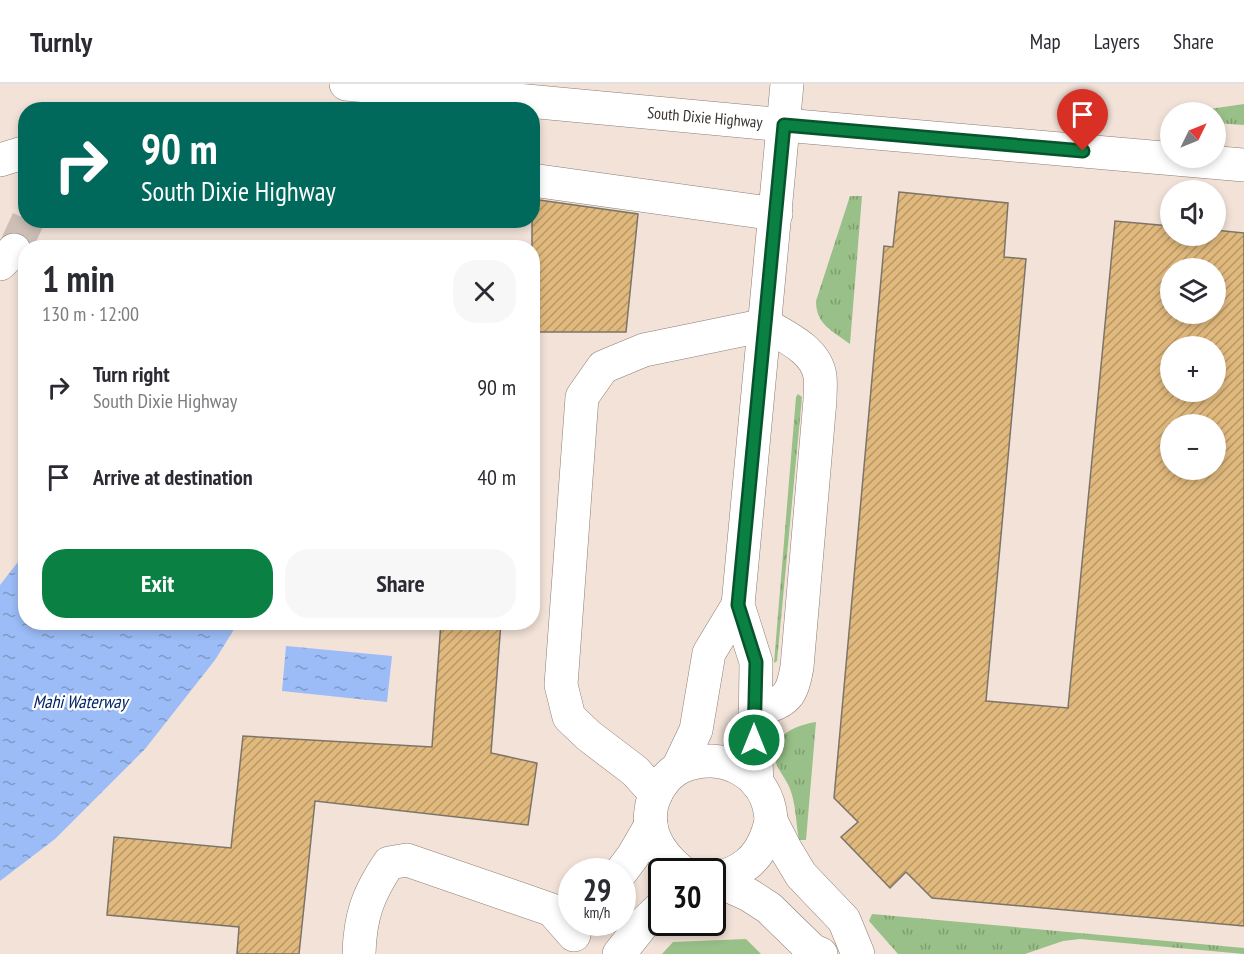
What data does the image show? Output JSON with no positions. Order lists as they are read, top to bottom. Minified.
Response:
{"streets":{"main road":["South Dixie Highway"]},"water":["Mahi Waterway"],"north":"top right","page":{"header":"Turnly","nav":["Map","Layers","Share"],"map_buttons":["+","−"],"turn":["90 m","South Dixie Highway"],"heading":["1 min","130 m · 12:00"],"list":[{"name":"Turn right","note":"South Dixie Highway","value":"90 m"},{"name":"Arrive at destination","value":"40 m"}],"buttons":["Exit","Share"],"speed":"29 km/h","limit":"30"}}
